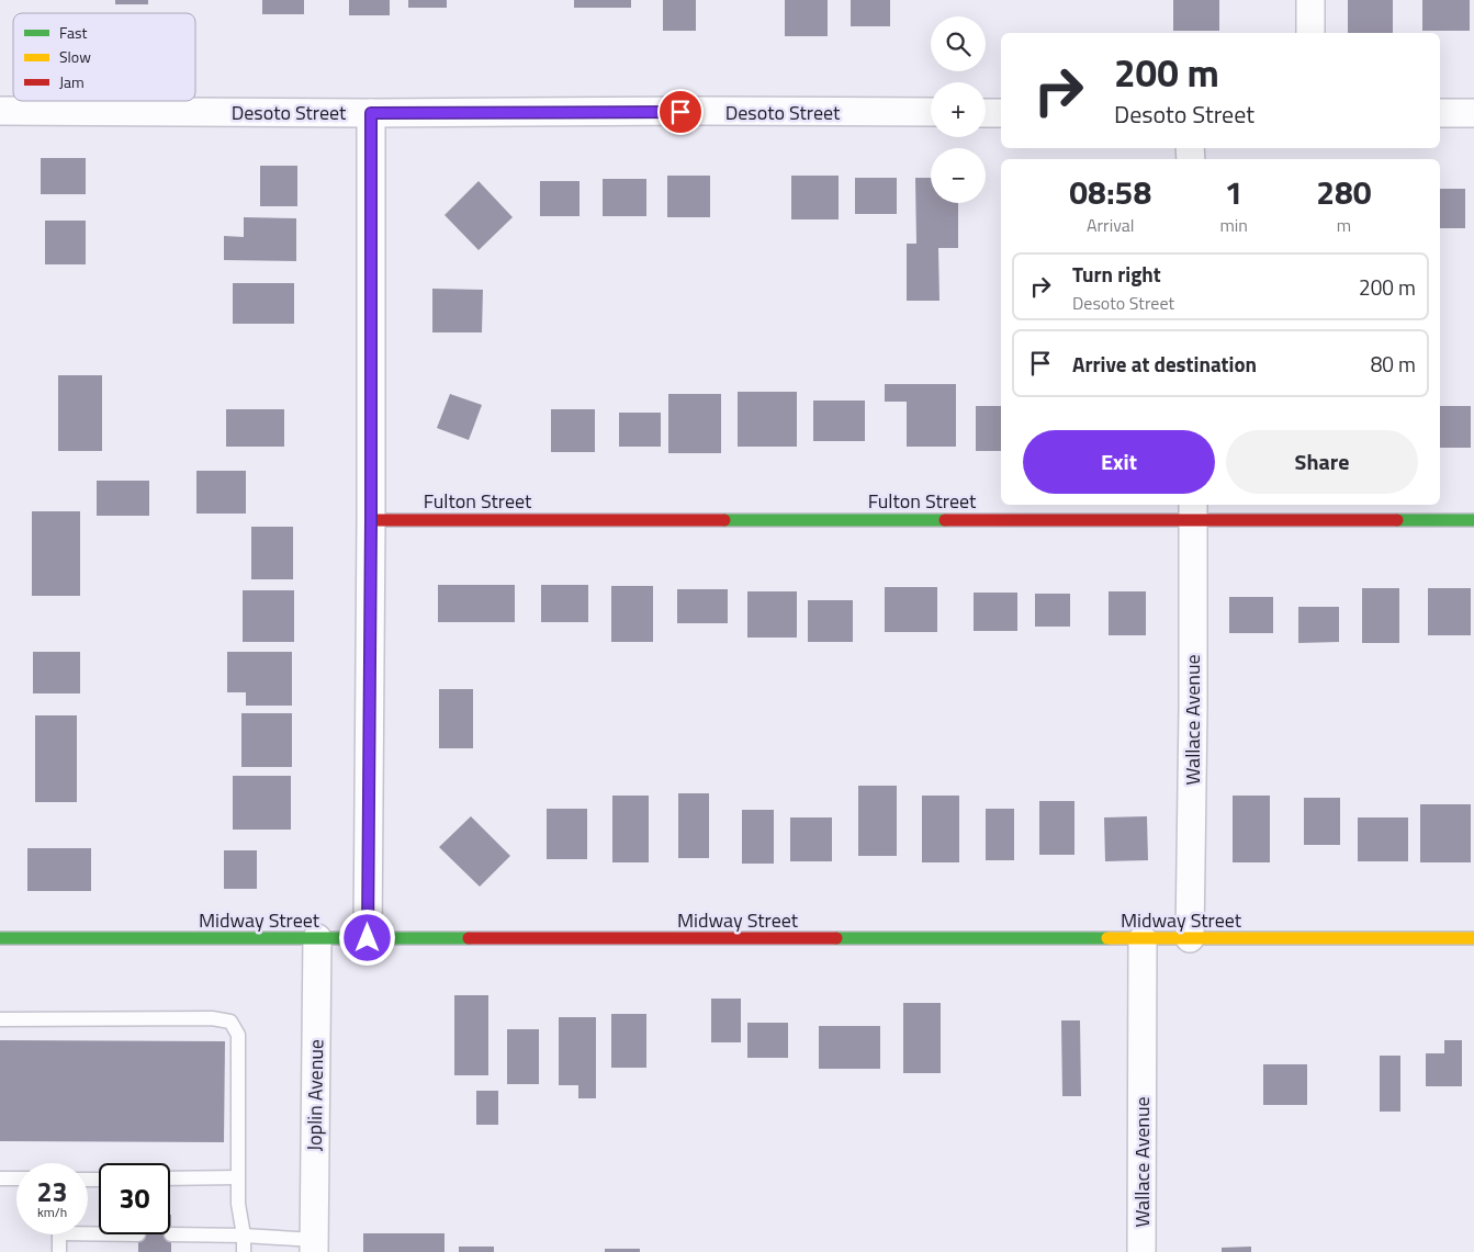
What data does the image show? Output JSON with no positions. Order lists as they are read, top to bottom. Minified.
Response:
{"streets":{"street":["Desoto Street","Fulton Street","Wallace Avenue","Midway Street","Joplin Avenue"]},"crossings":[["Fulton Street","Wallace Avenue"],["Wallace Avenue","Midway Street"],["Midway Street","Joplin Avenue"]],"legend":["Fast","Slow","Jam"],"page":{"map_buttons":["+","−"],"turn":["200 m","Desoto Street"],"eta":["08:58","Arrival","1","min","280","m"],"list":[{"name":"Turn right","note":"Desoto Street","value":"200 m"},{"name":"Arrive at destination","value":"80 m"}],"buttons":["Exit","Share"],"speed":"23 km/h","limit":"30"}}
